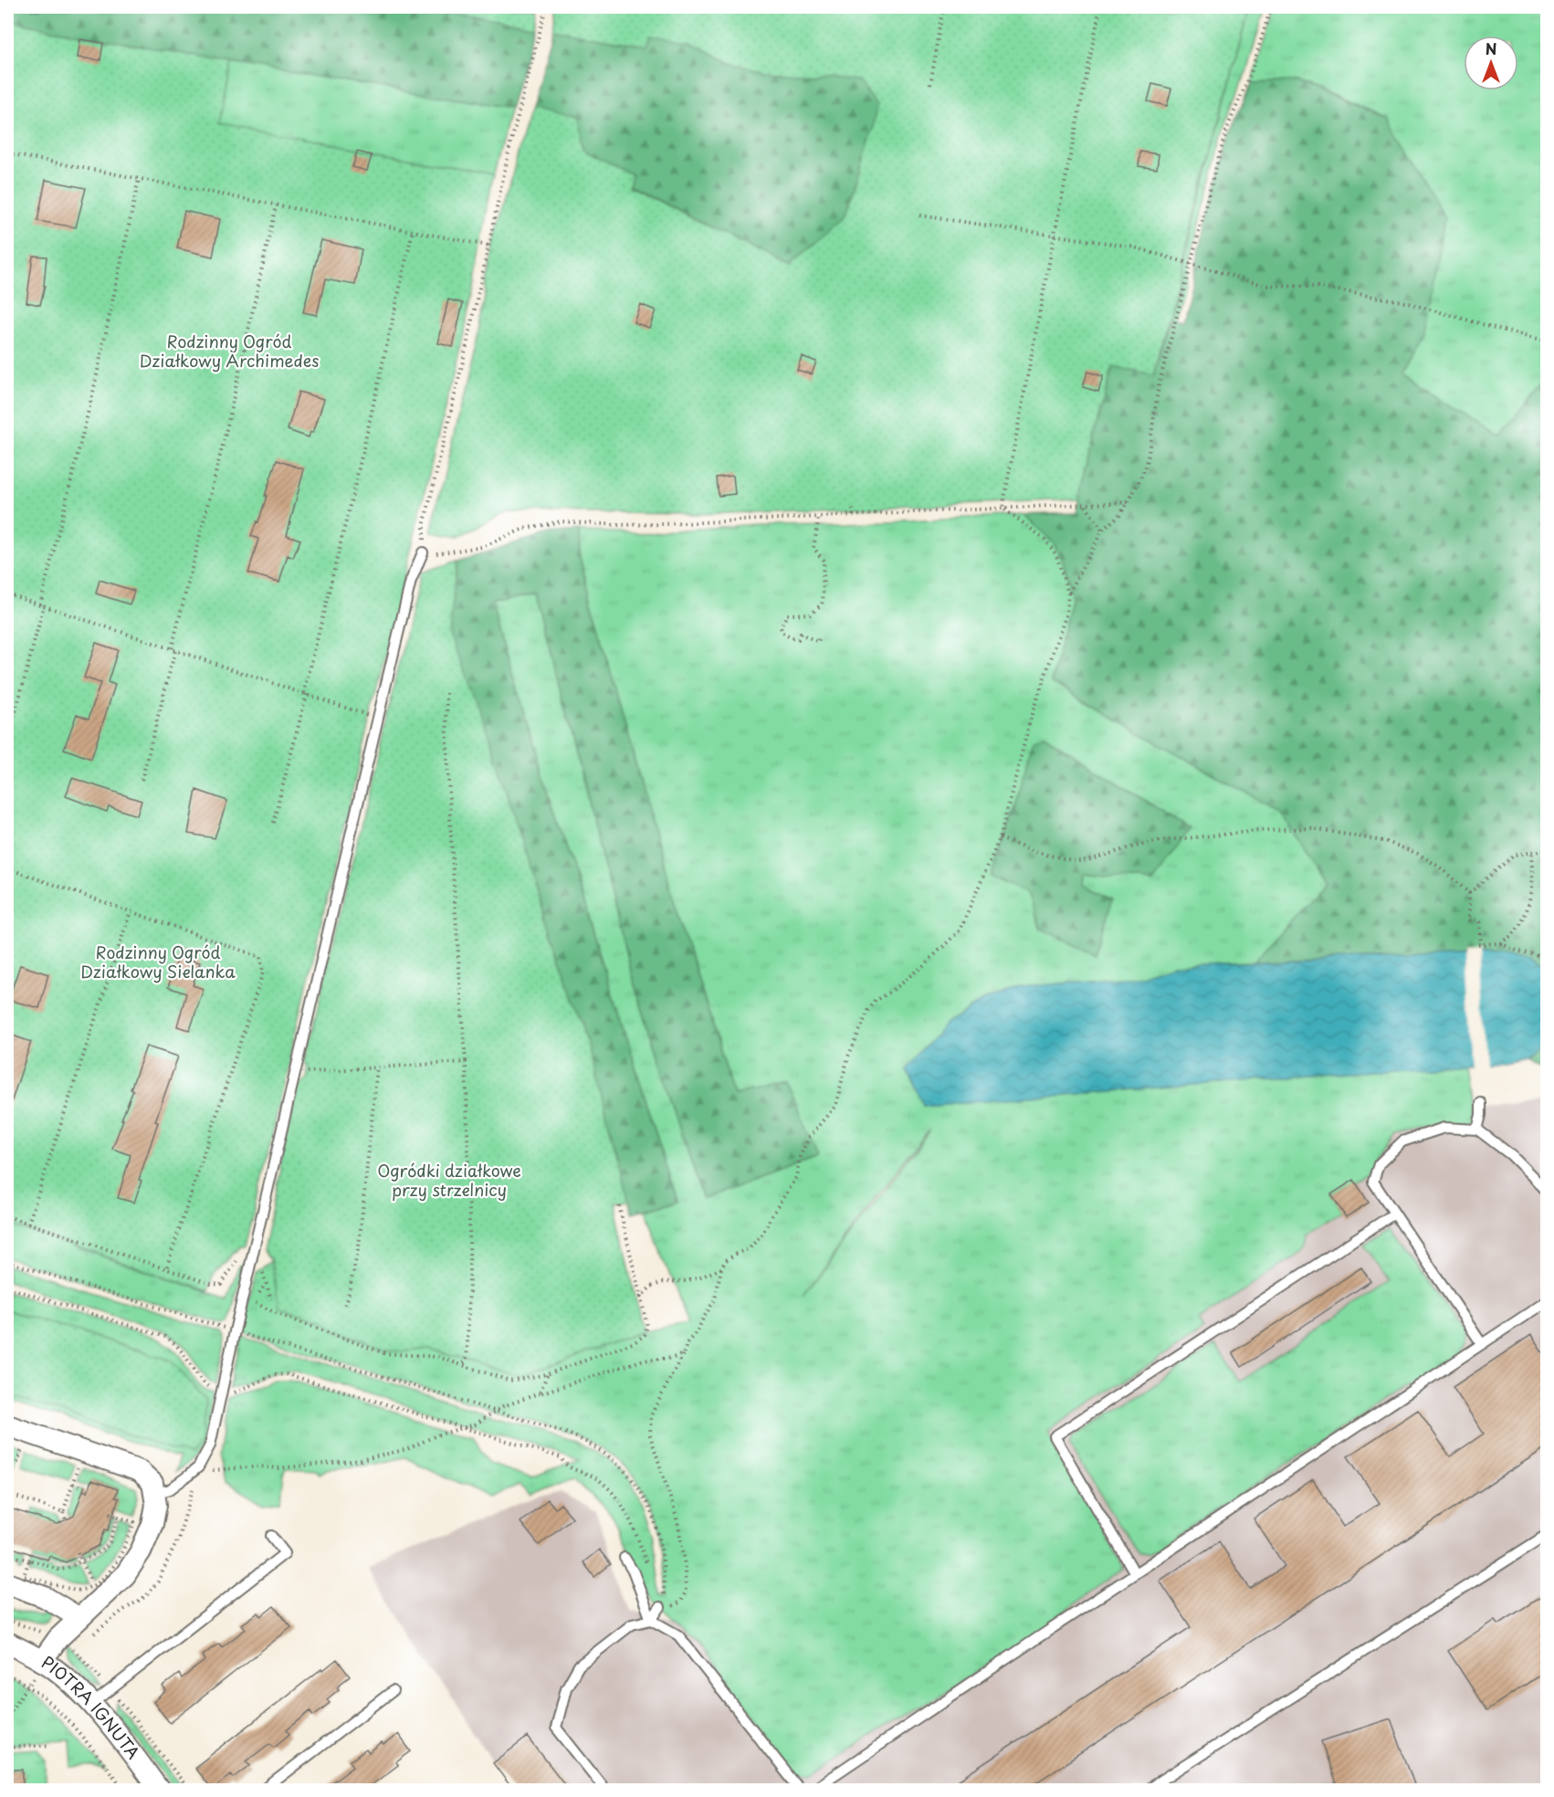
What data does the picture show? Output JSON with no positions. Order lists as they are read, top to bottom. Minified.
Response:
{"streets":{"street":["PIOTRA IGNUTA"]},"parks":["Rodzinny Ogród Działkowy Archimedes","Rodzinny Ogród Działkowy Sielanka","Ogródki działkowe przy strzelnicy"],"north":"top"}
